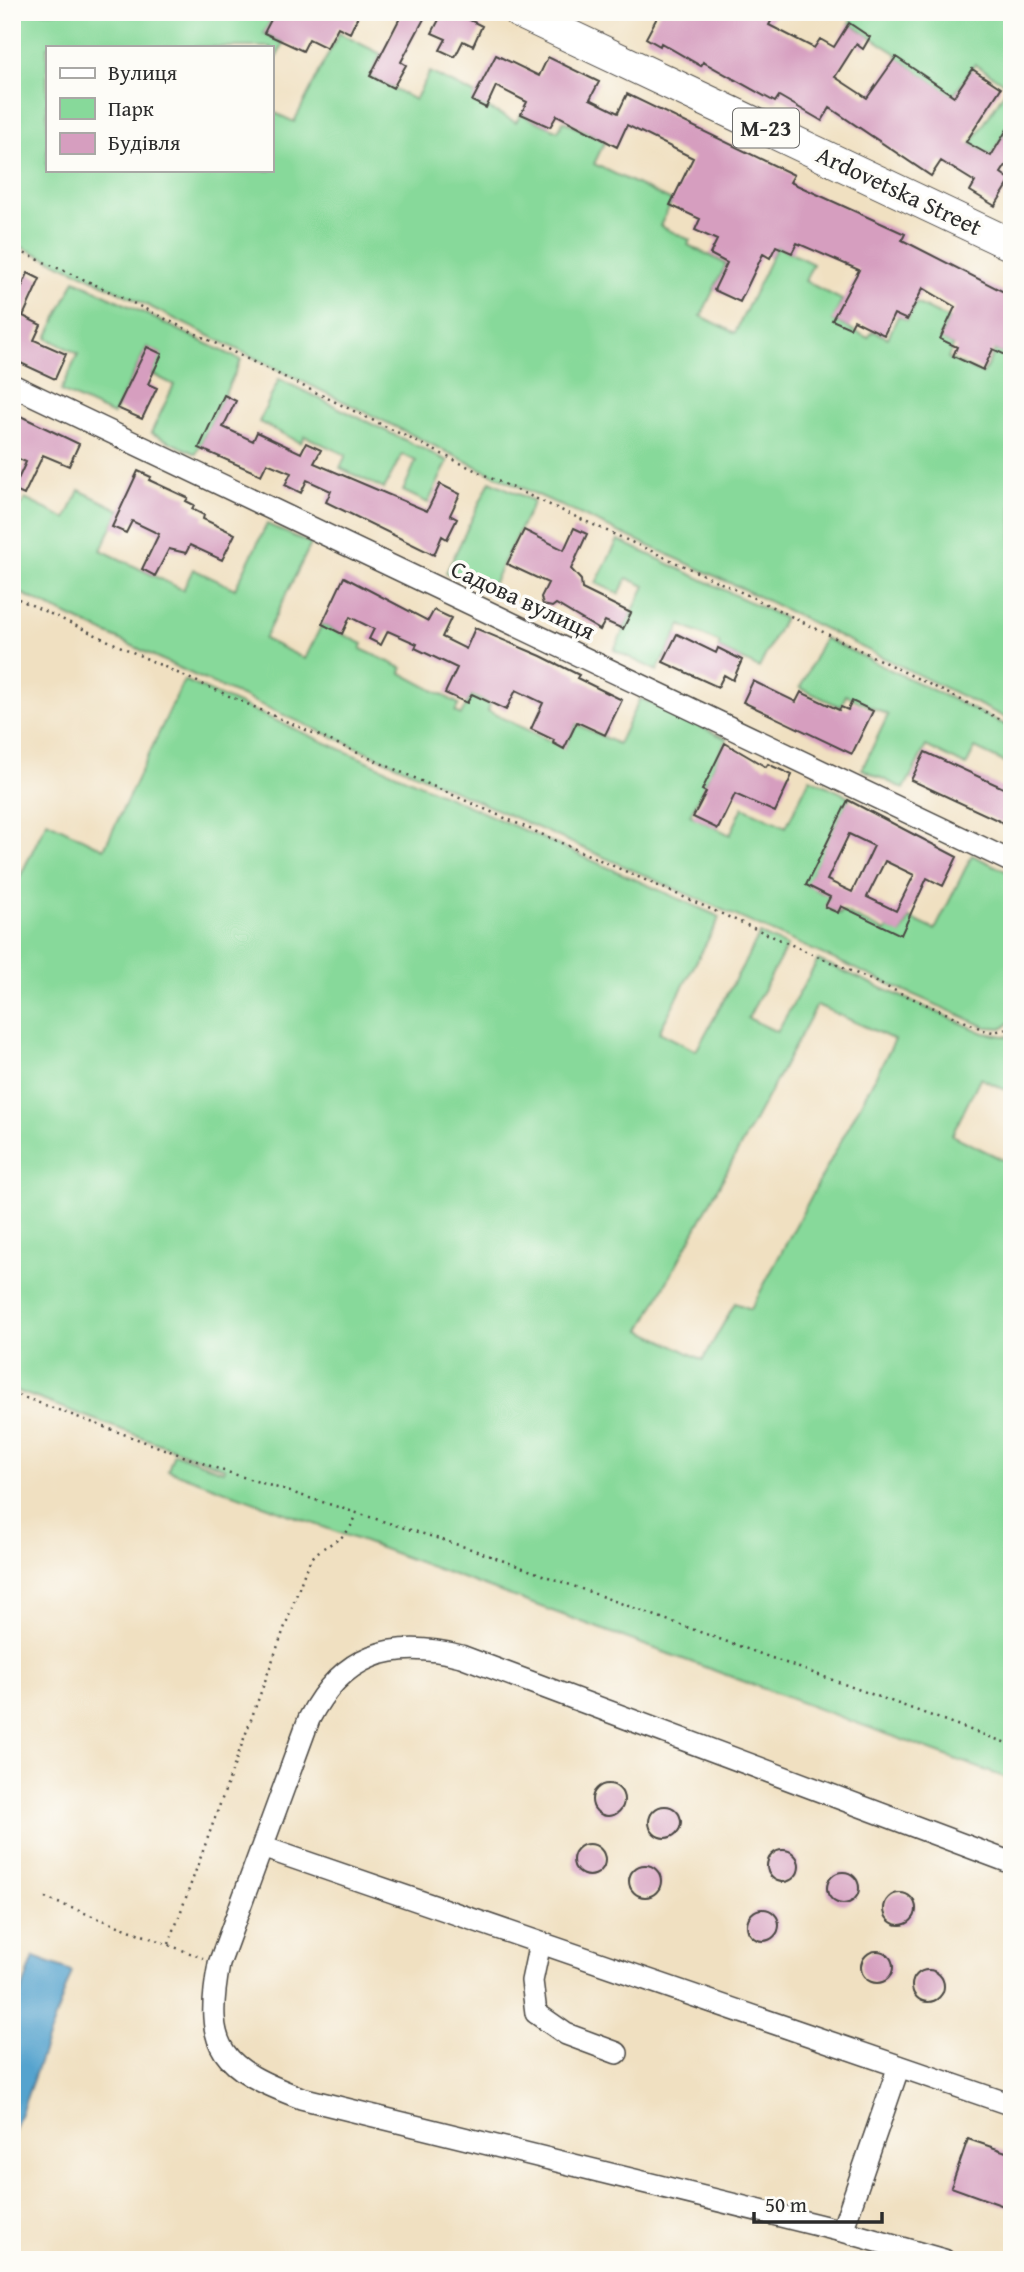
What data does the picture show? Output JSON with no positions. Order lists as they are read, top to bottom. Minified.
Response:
{"streets":{"highway":["М-23","Ardovetska Street"],"street":["Садова вулиця"]},"legend":["Вулиця","Парк","Будівля"],"scale_bar":"50 m"}
